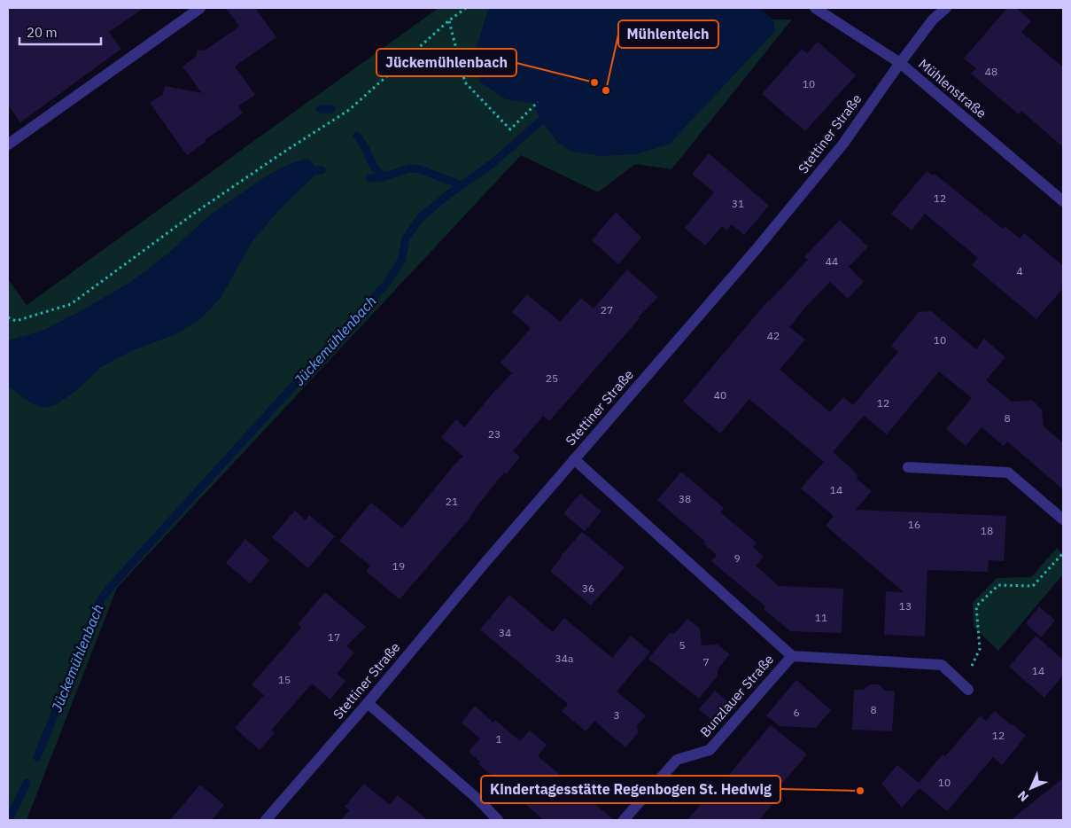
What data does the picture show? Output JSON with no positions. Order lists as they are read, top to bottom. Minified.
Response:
{"streets":{"street":["Mühlenstraße","Stettiner Straße","Bunzlauer Straße"]},"crossings":[["Mühlenstraße","Stettiner Straße"]],"water":["Jückemühlenbach"],"places":["Jückemühlenbach","Mühlenteich","Kindertagesstätte Regenbogen St. Hedwig"],"house_numbers":["48","10","12","31","44","4","27","42","10","25","40","12","8","23","14","38","21","16","18","9","19","36","13","11","34","17","5","34a","7","14","15","8","6","3","12","1","10"],"scale_bar":"20 m","north":"bottom left"}
